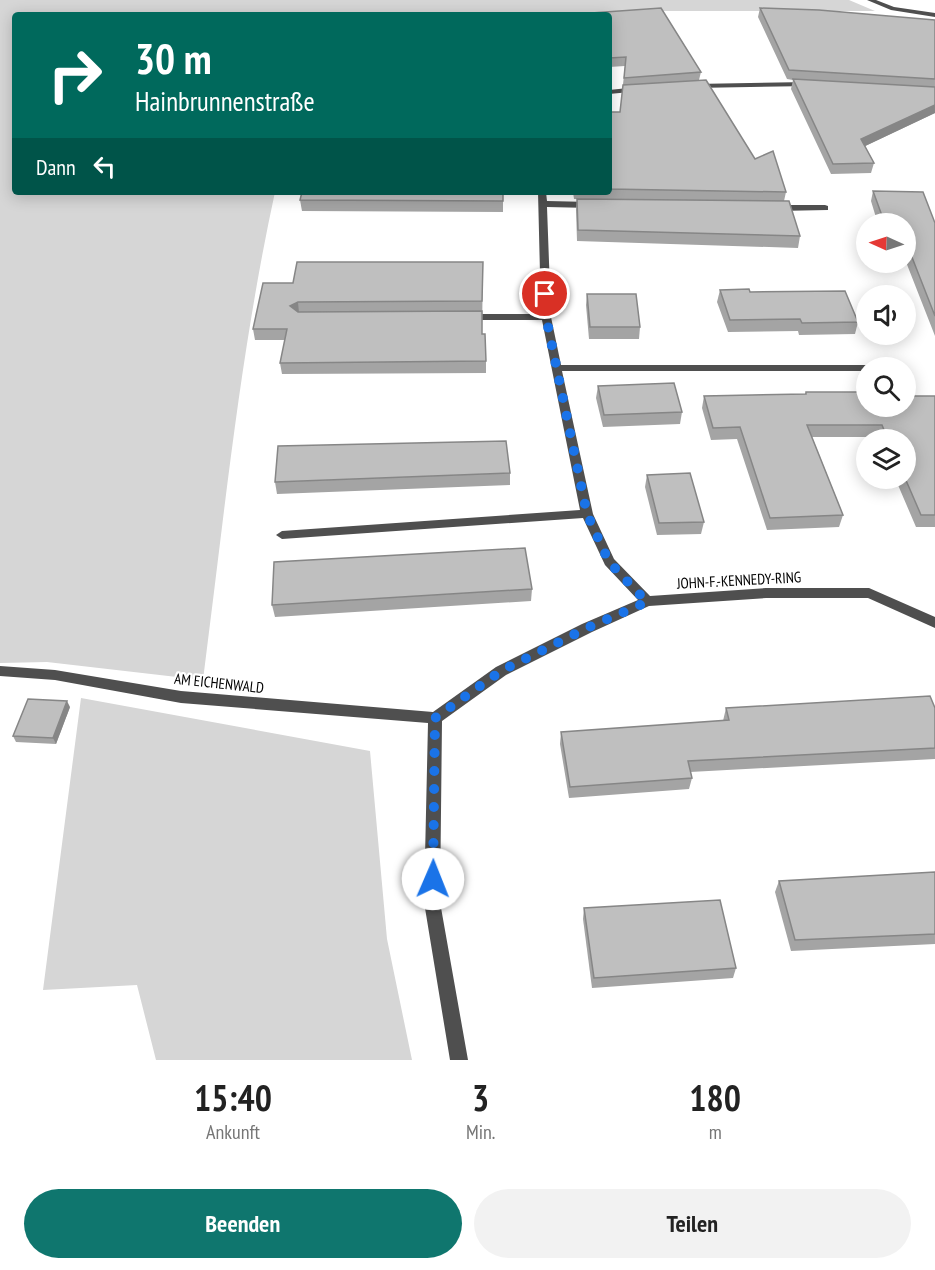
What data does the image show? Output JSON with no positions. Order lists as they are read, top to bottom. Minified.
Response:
{"streets":{"street":["JOHN-F.-KENNEDY-RING","AM EICHENWALD"]},"crossings":[["JOHN-F.-KENNEDY-RING","AM EICHENWALD"]],"north":"left","page":{"turn":["30 m","Hainbrunnenstraße"],"then":"Dann","eta":["15:40","Ankunft","3","Min.","180","m"],"buttons":["Beenden","Teilen"]}}
